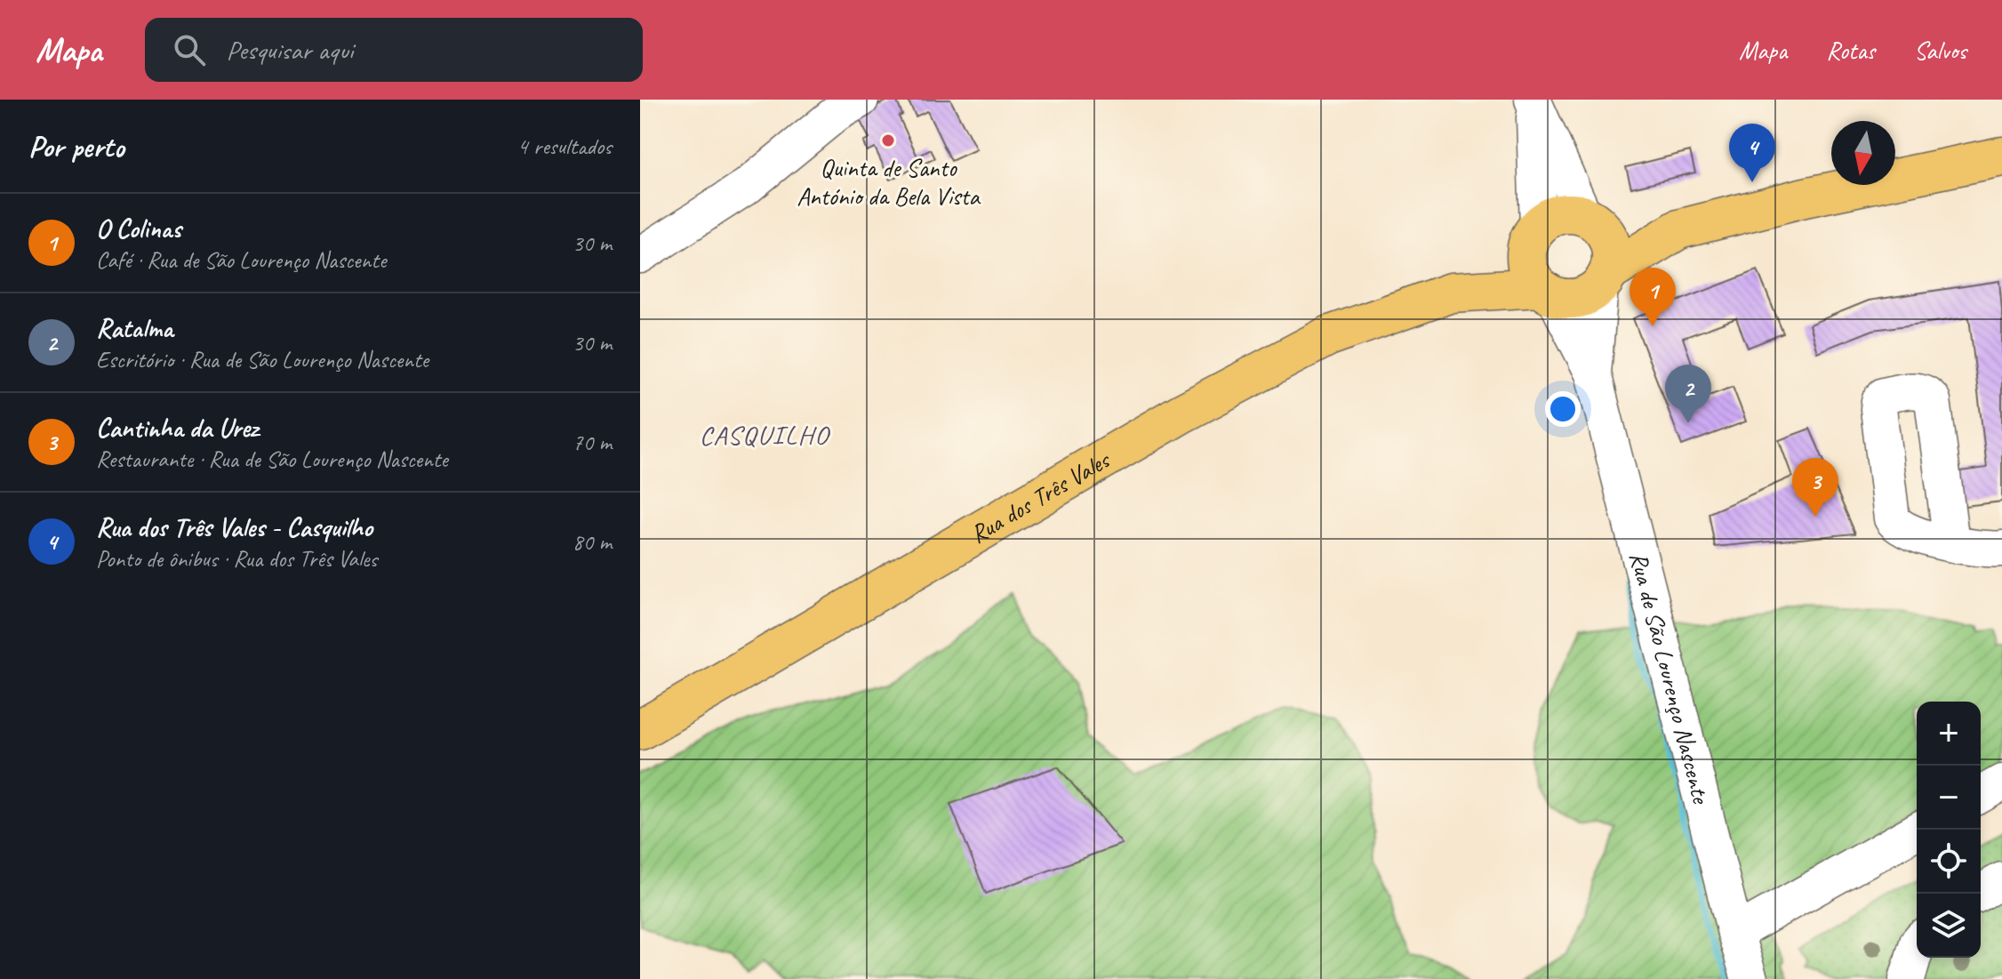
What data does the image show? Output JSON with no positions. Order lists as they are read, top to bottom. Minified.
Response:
{"streets":{"main road":["Rua dos Três Vales"],"street":["Rua de São Lourenço Nascente"]},"crossings":[["Rua dos Três Vales","Rua de São Lourenço Nascente"]],"districts":["CASQUILHO"],"places":["Quinta de Santo António da Bela Vista"],"north":"bottom","page":{"header":"Mapa","search":"Pesquisar aqui","nav":["Mapa","Rotas","Salvos"],"heading":["Por perto","4 resultados"],"pins":["4","1","2","3"],"list":[{"mark":"1","name":"O Colinas","note":"Café · Rua de São Lourenço Nascente","value":"30 m"},{"mark":"2","name":"Ratalma","note":"Escritório · Rua de São Lourenço Nascente","value":"30 m"},{"mark":"3","name":"Cantinha da Urez","note":"Restaurante · Rua de São Lourenço Nascente","value":"70 m"},{"mark":"4","name":"Rua dos Três Vales - Casquilho","note":"Ponto de ônibus · Rua dos Três Vales","value":"80 m"}],"map_buttons":["+","−"]}}
